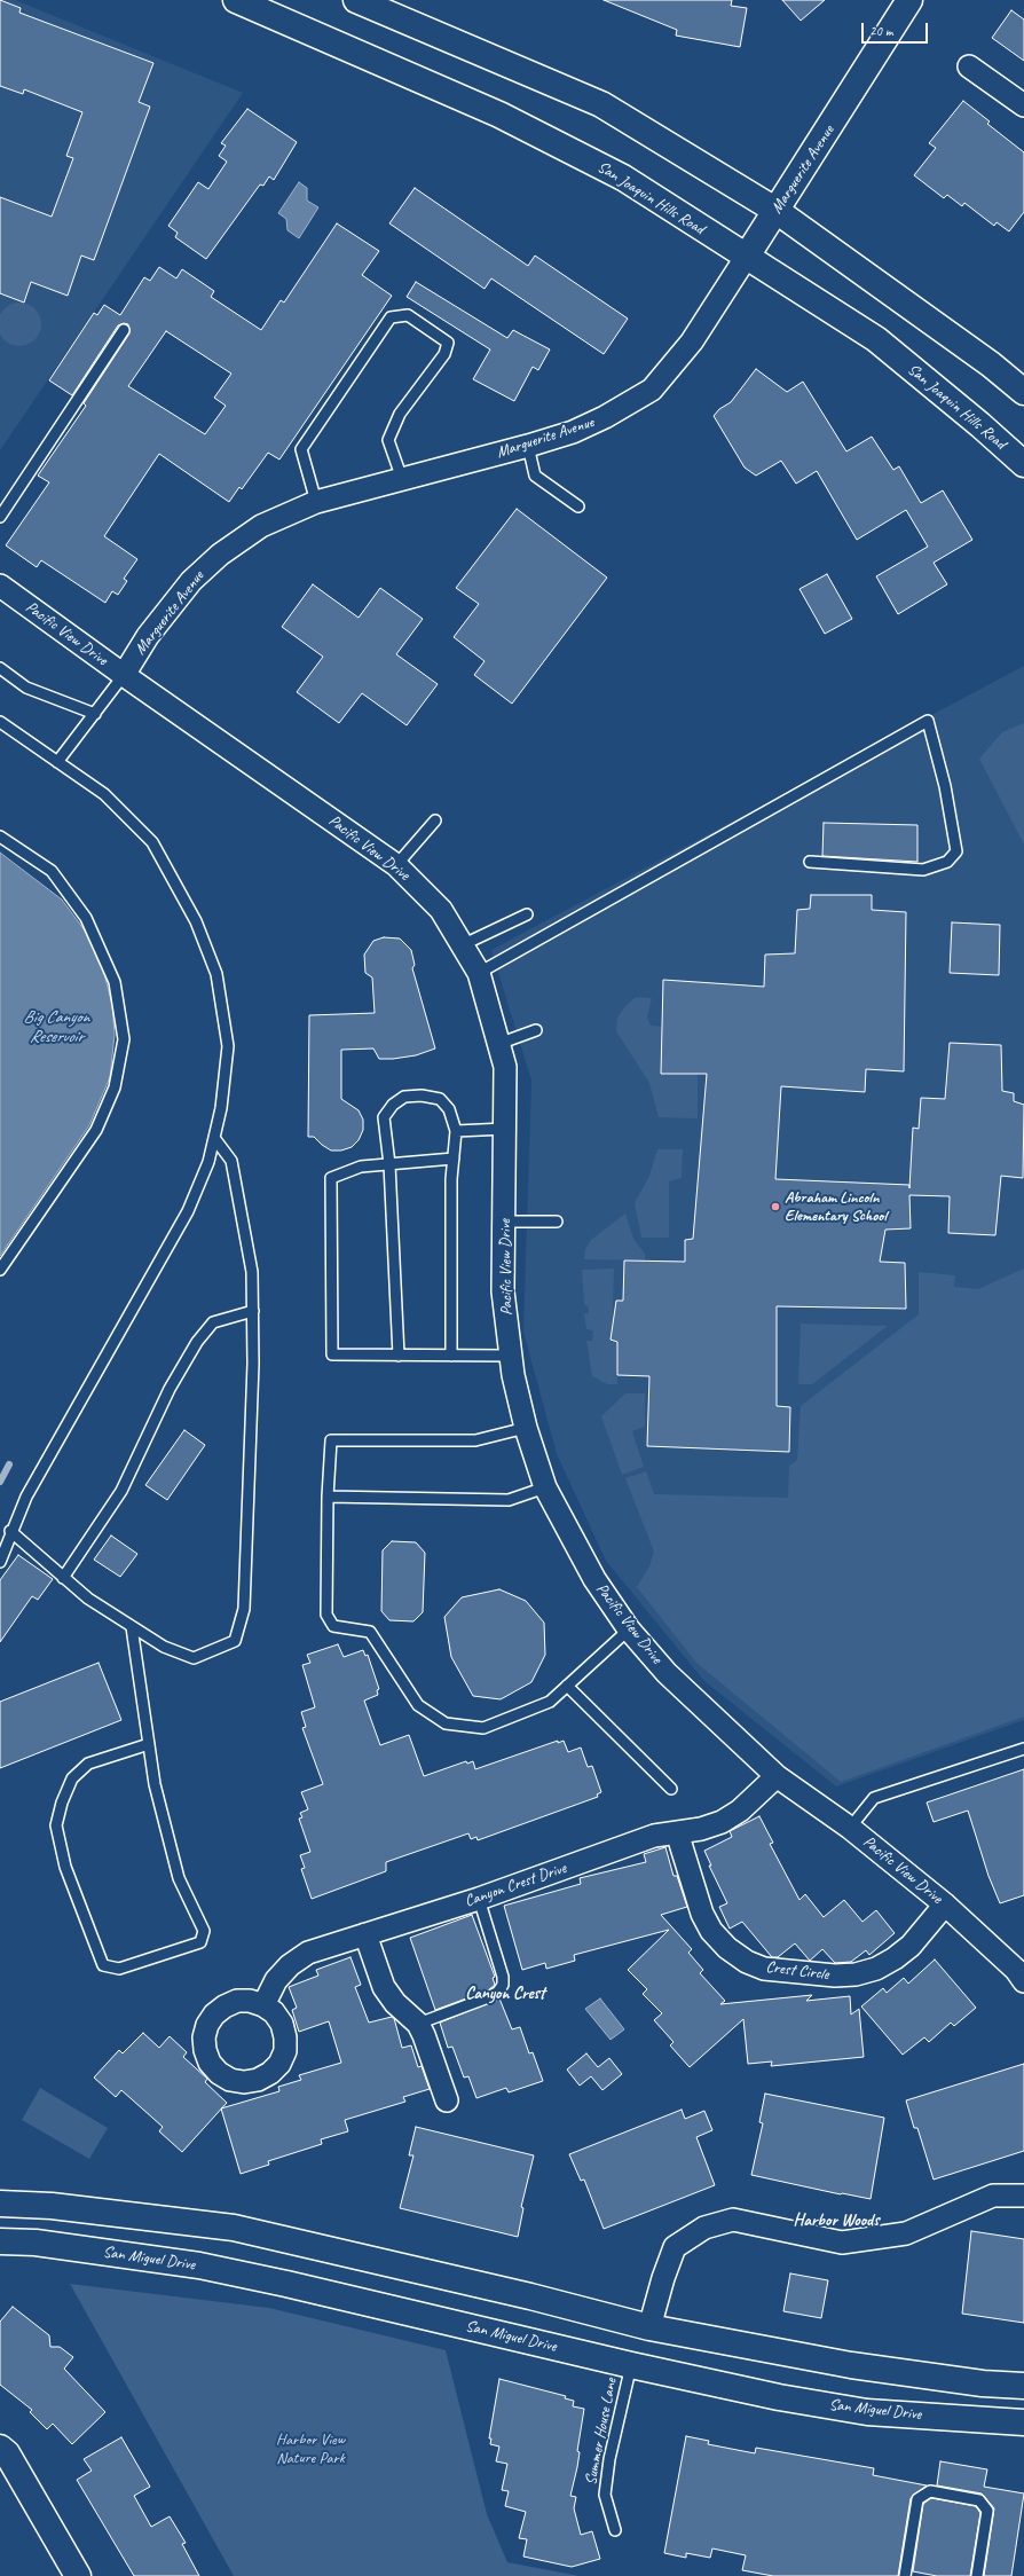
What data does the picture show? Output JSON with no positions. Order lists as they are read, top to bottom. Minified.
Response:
{"streets":{"main road":["Marguerite Avenue","San Joaquin Hills Road","San Miguel Drive"],"street":["Pacific View Drive","Canyon Crest Drive","Crest Circle"],"lane":["Summer House Lane"]},"crossings":[["Marguerite Avenue","San Joaquin Hills Road"],["Marguerite Avenue","Pacific View Drive"],["Pacific View Drive","Canyon Crest Drive"],["Pacific View Drive","Crest Circle"],["Canyon Crest Drive","Crest Circle"],["San Miguel Drive","Summer House Lane"]],"districts":["Canyon Crest","Harbor Woods"],"water":["Big Canyon Reservoir"],"parks":["Harbor View Nature Park"],"places":["Abraham Lincoln Elementary School"],"scale_bar":"20 m"}
